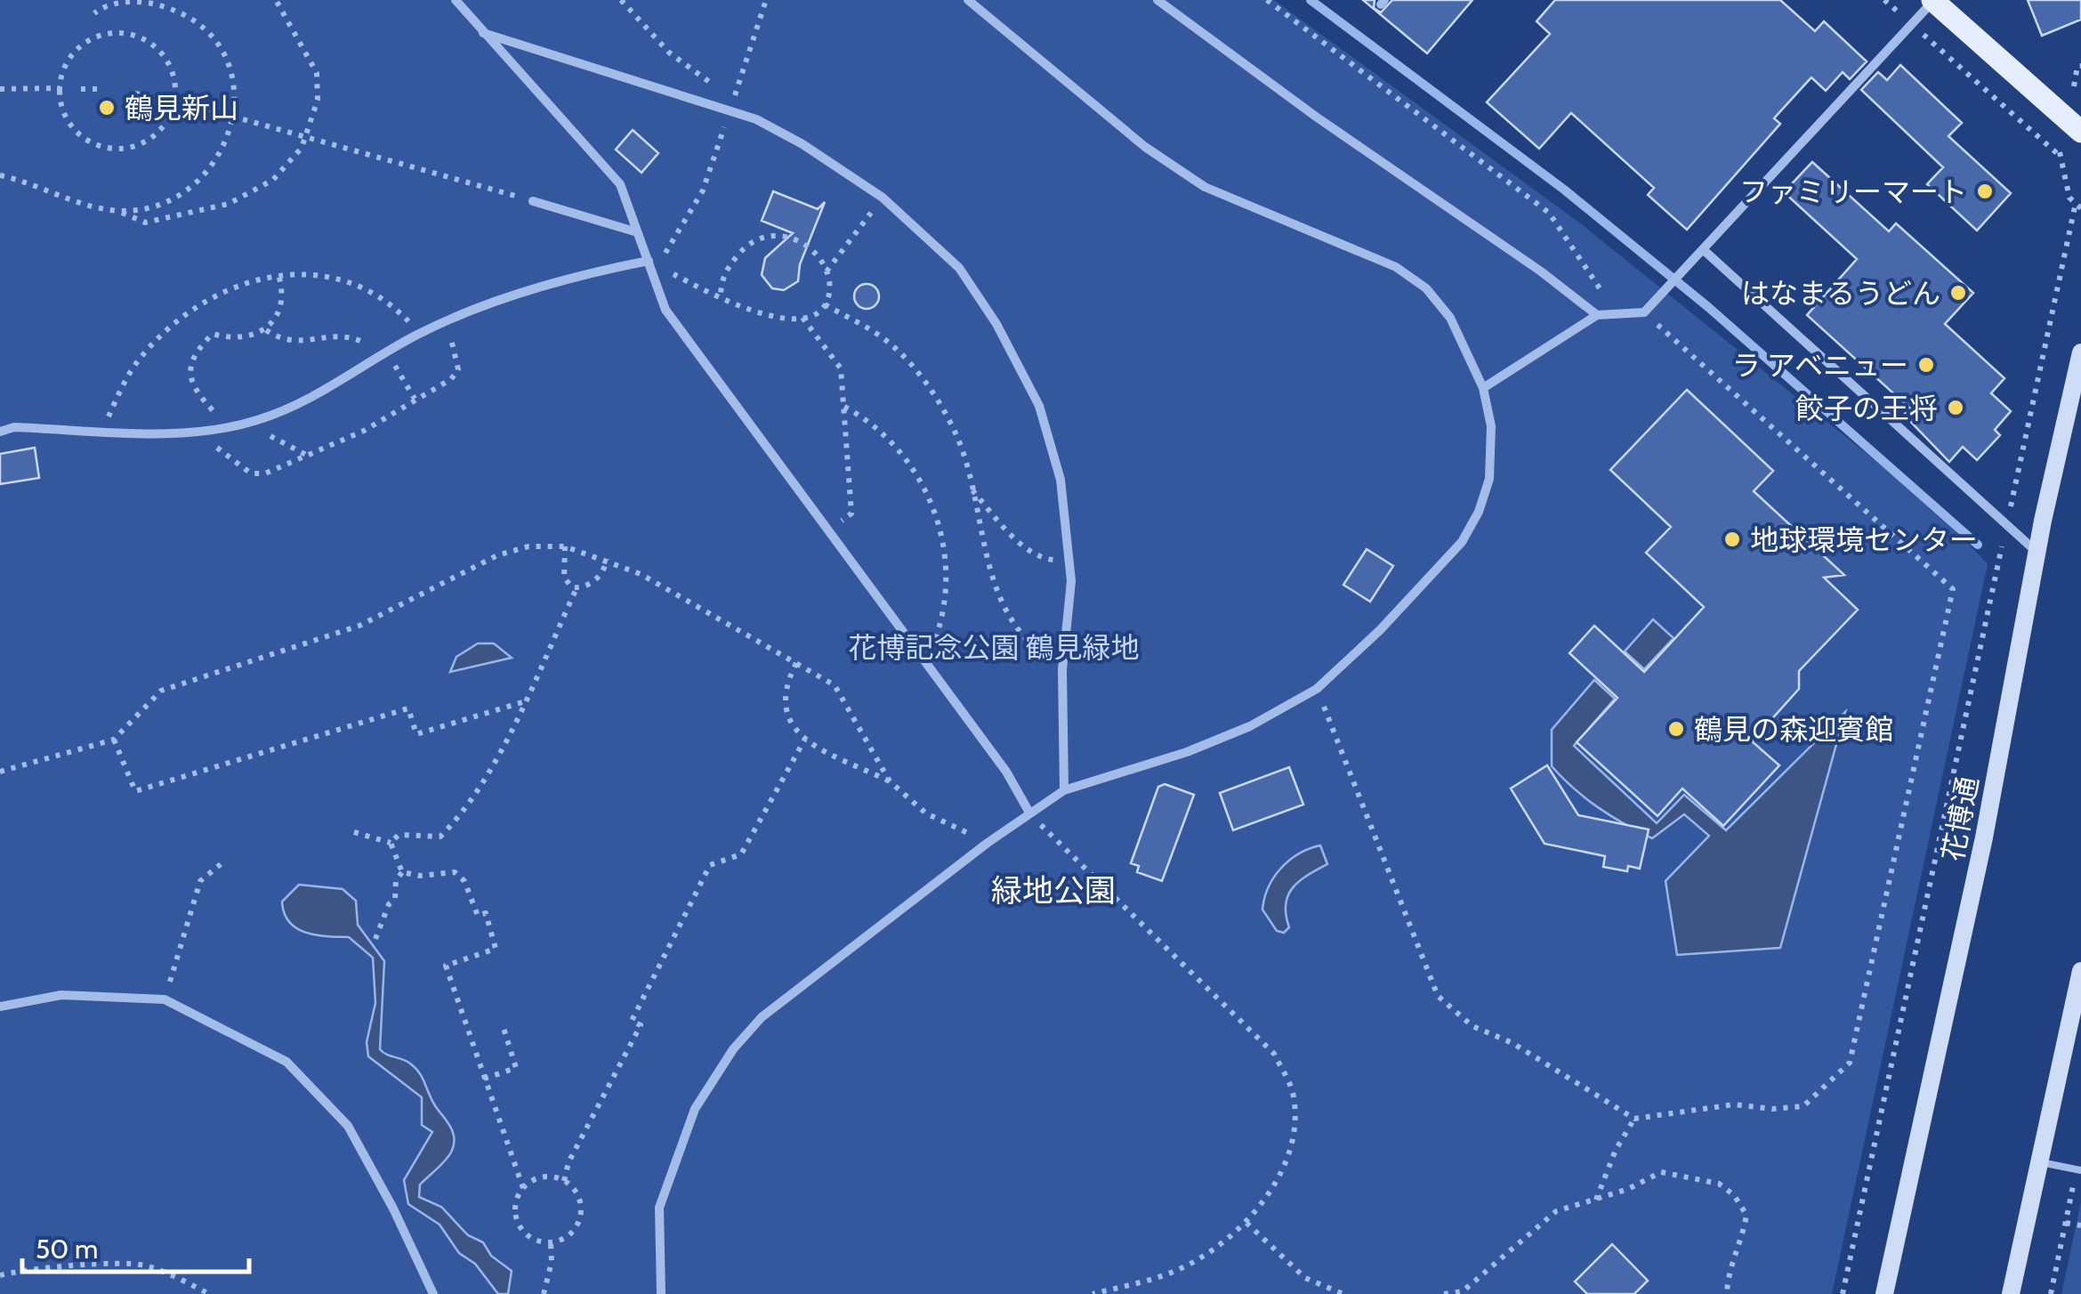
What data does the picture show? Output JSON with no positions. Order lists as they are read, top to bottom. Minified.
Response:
{"streets":{"street":["花博通"]},"districts":["緑地公園"],"parks":["花博記念公園 鶴見緑地"],"places":["鶴見新山","ファミリーマート","はなまるうどん","ラ アベニュー","餃子の王将","地球環境センター","鶴見の森迎賓館"],"scale_bar":"50 m"}
